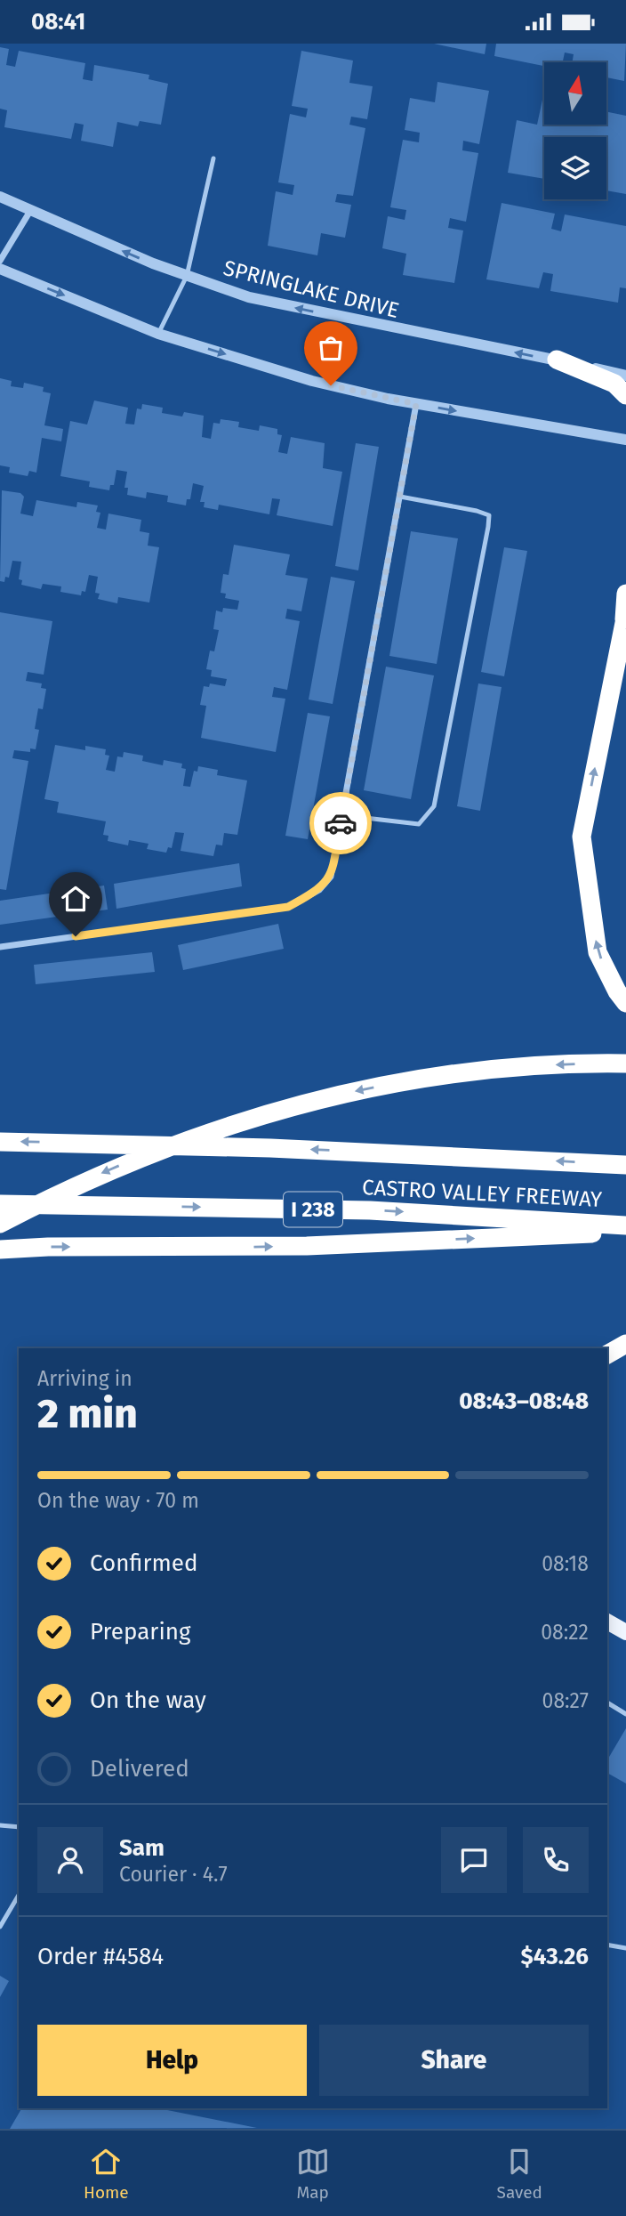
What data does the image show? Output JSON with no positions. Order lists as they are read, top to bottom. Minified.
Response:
{"streets":{"highway":["CASTRO VALLEY FREEWAY","I 238"],"street":["SPRINGLAKE DRIVE"]},"north":"top","page":{"status":"08:41","heading":["2 min","Arriving in","08:43–08:48"],"panel":["Sam","Courier · 4.7","Order #4584","$43.26"],"bar":"On the way · 70 m","list":[["Confirmed","08:18"],["Preparing","08:22"],["On the way","08:27"],"Delivered"],"buttons":["Help","Share"],"tabs":["Home","Map","Saved"]}}
